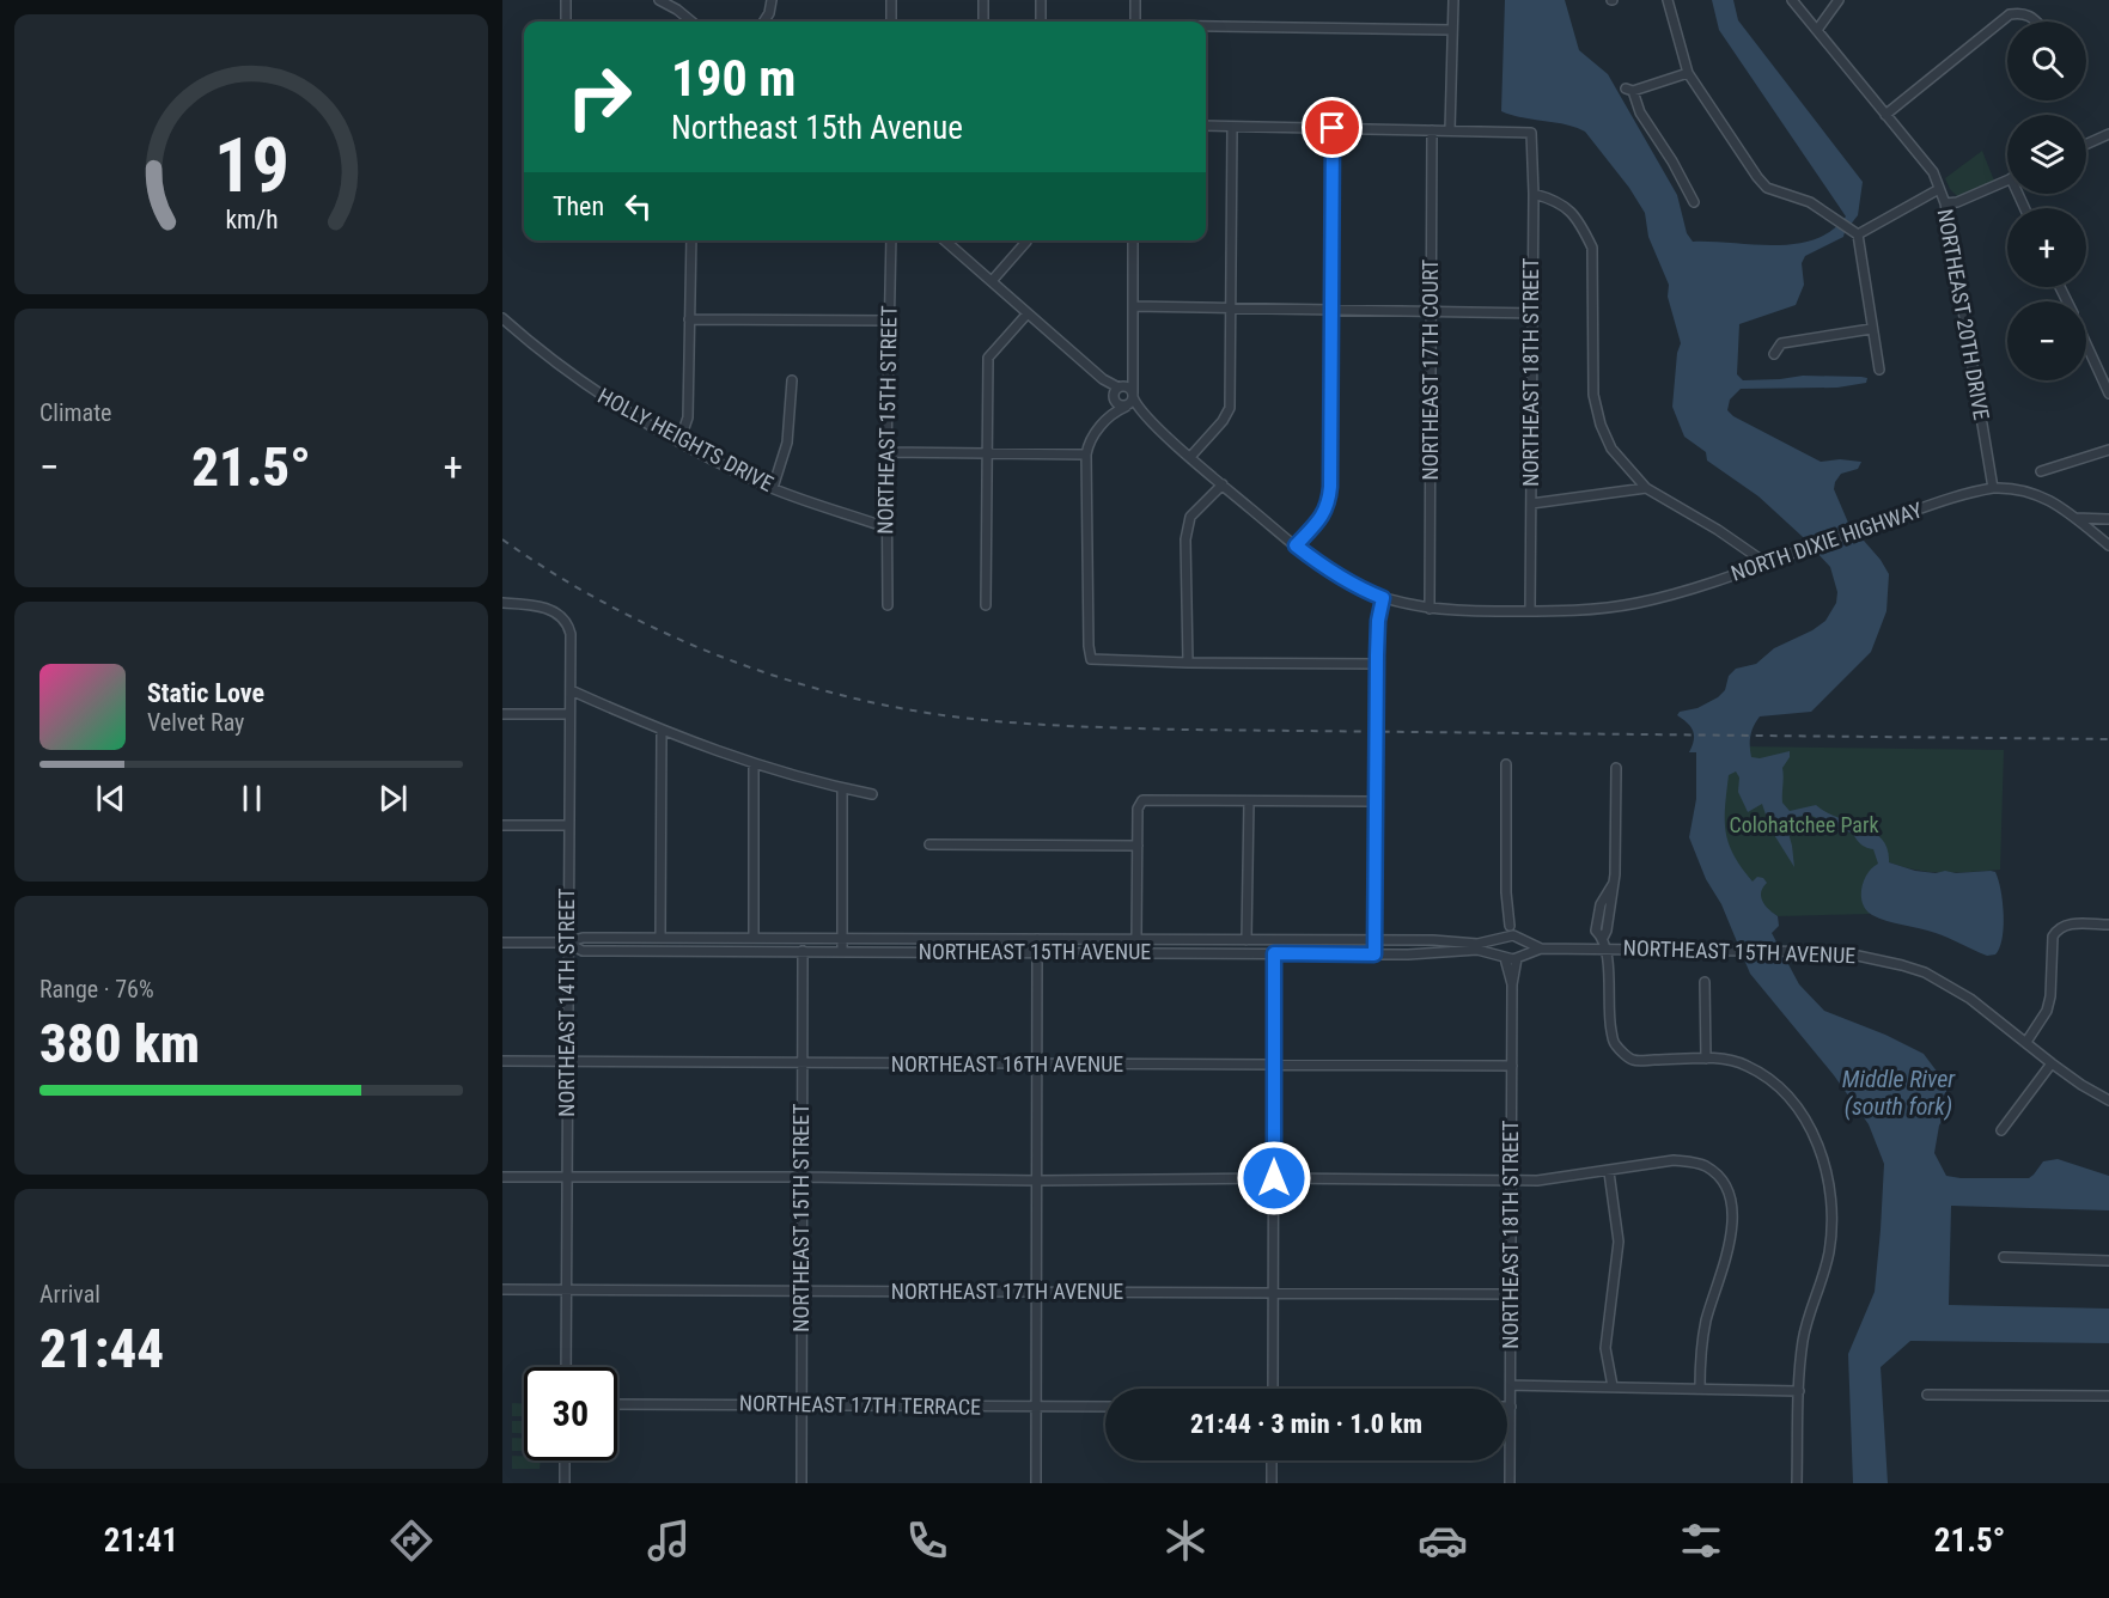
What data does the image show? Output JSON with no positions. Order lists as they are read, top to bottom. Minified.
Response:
{"streets":{"street":["NORTHEAST 20TH DRIVE","NORTHEAST 17TH COURT","NORTHEAST 18TH STREET","NORTHEAST 15TH STREET","HOLLY HEIGHTS DRIVE","NORTH DIXIE HIGHWAY","NORTHEAST 15TH AVENUE","NORTHEAST 14TH STREET","NORTHEAST 16TH AVENUE","NORTHEAST 17TH AVENUE","NORTHEAST 17TH TERRACE"]},"crossings":[["NORTHEAST 20TH DRIVE","NORTH DIXIE HIGHWAY"],["NORTHEAST 17TH COURT","NORTH DIXIE HIGHWAY"],["NORTHEAST 18TH STREET","NORTH DIXIE HIGHWAY"],["NORTHEAST 18TH STREET","NORTHEAST 15TH AVENUE"],["NORTHEAST 18TH STREET","NORTHEAST 16TH AVENUE"],["NORTHEAST 18TH STREET","NORTHEAST 17TH AVENUE"],["NORTHEAST 15TH STREET","HOLLY HEIGHTS DRIVE"],["NORTHEAST 15TH STREET","NORTHEAST 15TH AVENUE"],["NORTHEAST 15TH STREET","NORTHEAST 16TH AVENUE"],["NORTHEAST 15TH STREET","NORTHEAST 17TH AVENUE"],["NORTHEAST 15TH STREET","NORTHEAST 17TH TERRACE"],["NORTHEAST 15TH AVENUE","NORTHEAST 14TH STREET"],["NORTHEAST 14TH STREET","NORTHEAST 16TH AVENUE"],["NORTHEAST 14TH STREET","NORTHEAST 17TH AVENUE"]],"water":["Middle River (south fork)"],"parks":["Colohatchee Park"],"page":{"map_buttons":["+","−"],"turn":["190 m","Northeast 15th Avenue"],"then":"Then","tile":["Climate",["Range · 76%","380 km"],["Arrival","21:44"]],"heat":["−","21.5°","+"],"song":["Static Love","Velvet Ray"],"limit":"30","trip":"21:44 · 3 min · 1.0 km","tabs":["21:41","21.5°"],"gauge":["19","km/h"]}}
